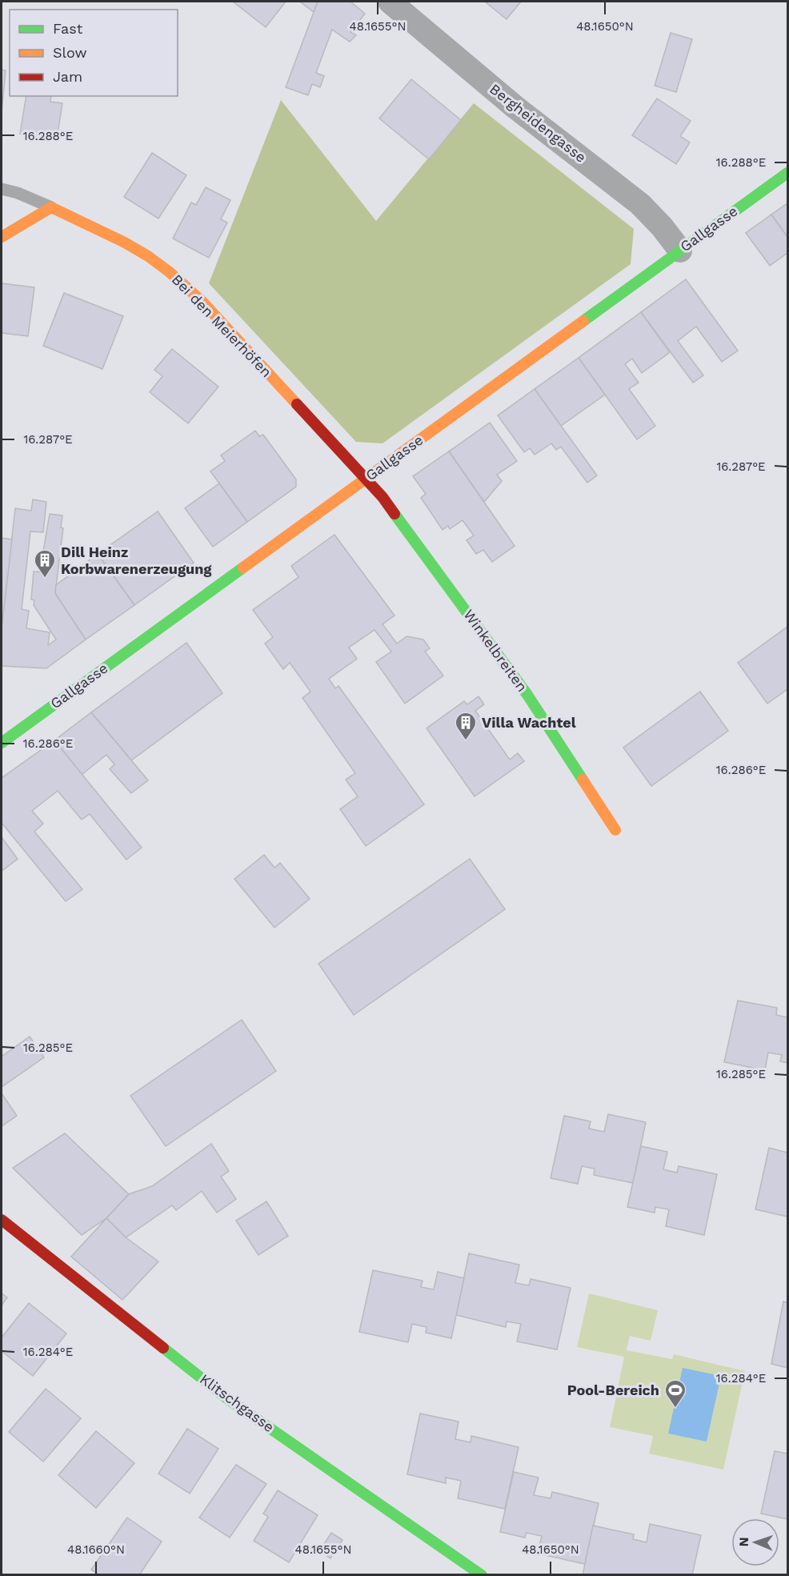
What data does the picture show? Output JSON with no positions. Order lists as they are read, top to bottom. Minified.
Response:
{"streets":{"street":["Bergheidengasse","Gallgasse","Bei den Meierhöfen","Winkelbreiten","Klitschgasse"]},"crossings":[["Bergheidengasse","Gallgasse"],["Gallgasse","Bei den Meierhöfen"],["Gallgasse","Winkelbreiten"],["Bei den Meierhöfen","Winkelbreiten"]],"places":{"building":["Dill Heinz Korbwarenerzeugung","Villa Wachtel"],"sports":["Pool-Bereich"]},"legend":["Fast","Slow","Jam"],"north":"left","coordinates":["48.1655°N","48.1650°N","16.288°E","16.287°E","16.286°E","16.285°E","16.284°E","48.1660°N"]}
